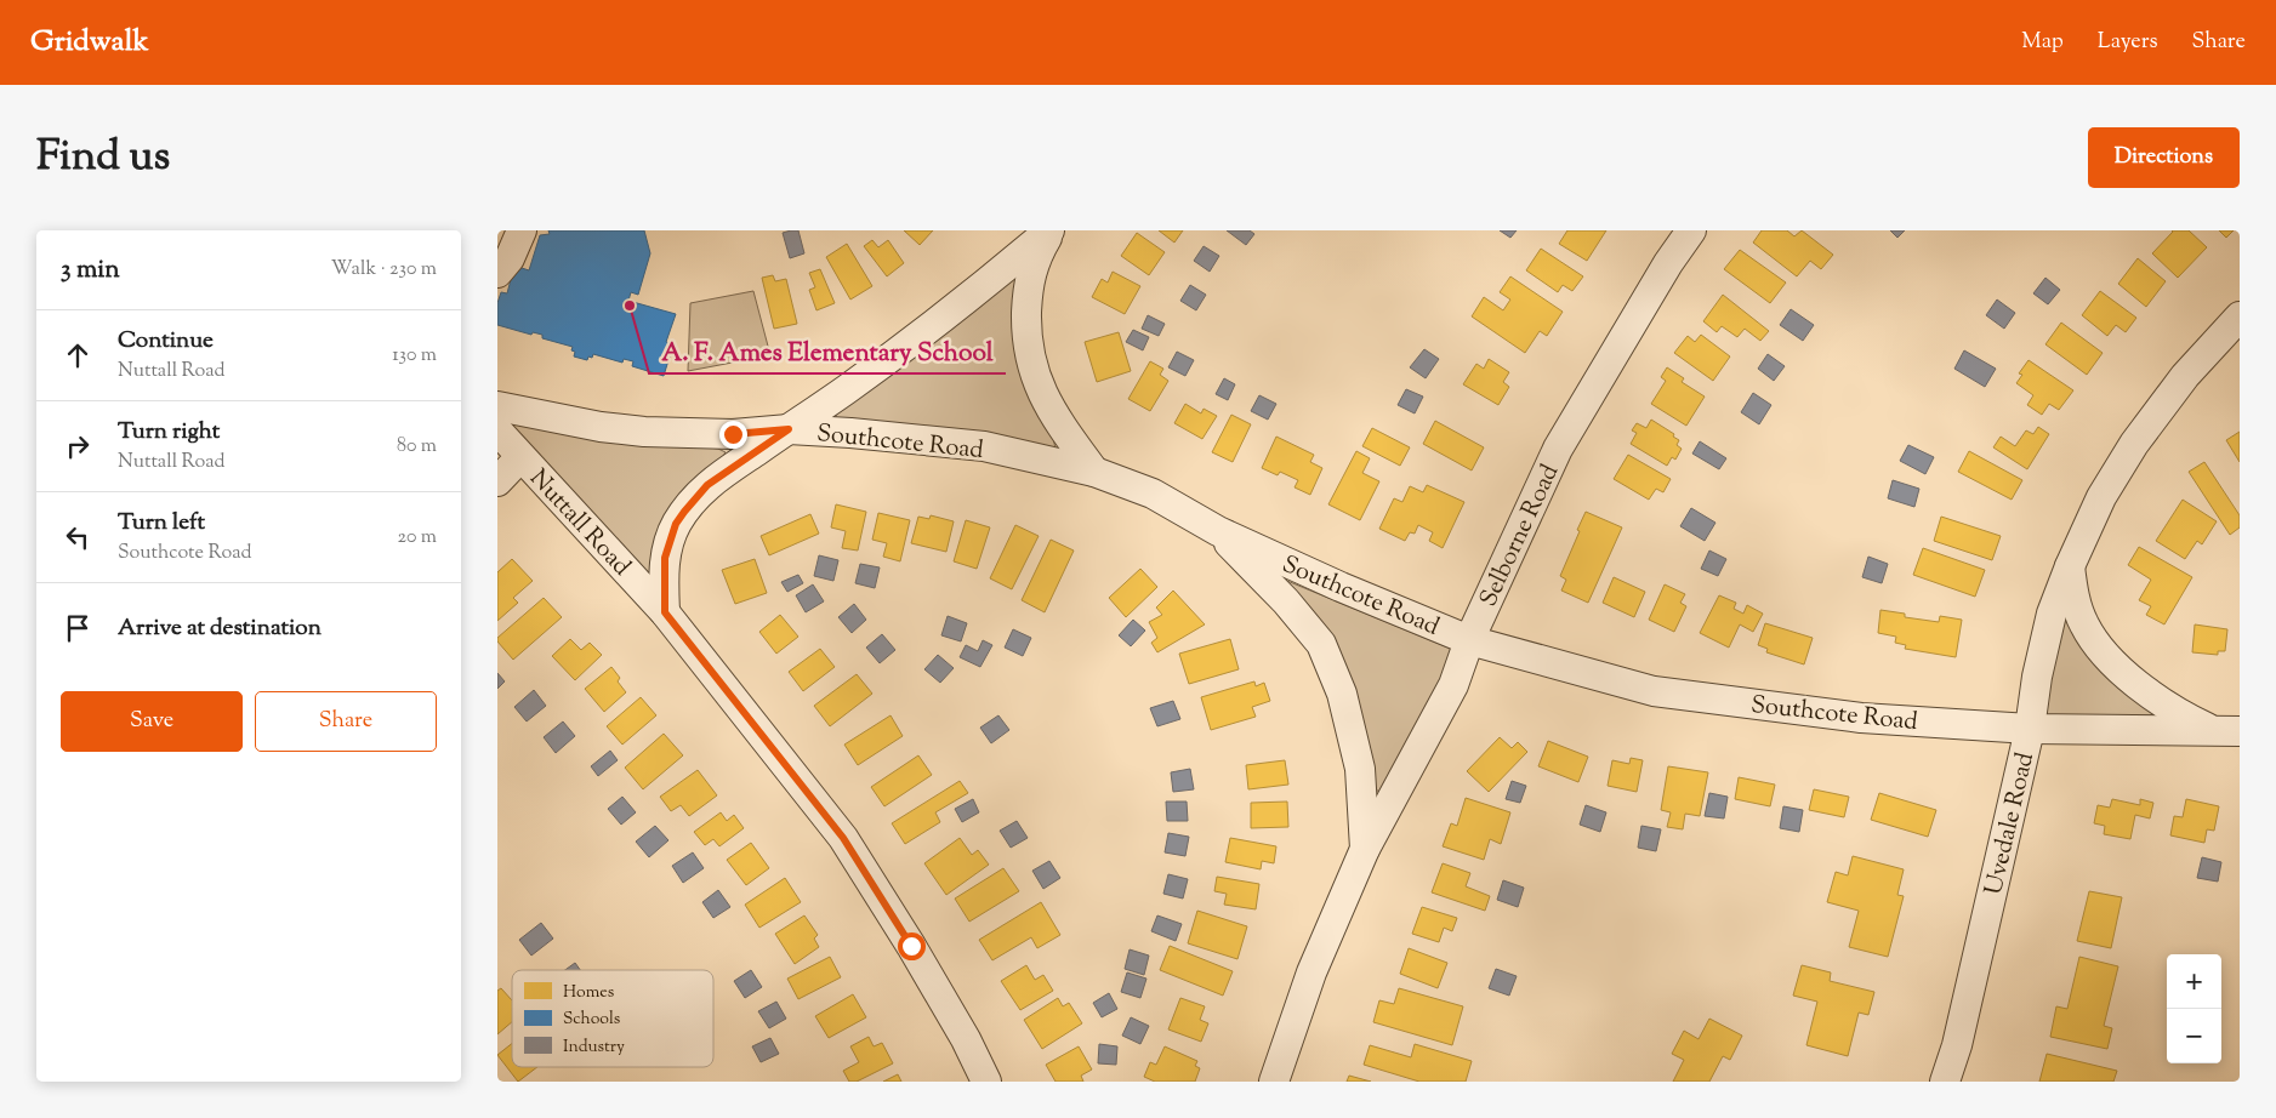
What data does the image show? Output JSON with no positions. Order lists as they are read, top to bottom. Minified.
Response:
{"streets":{"street":["Southcote Road","Nuttall Road","Selborne Road","Uvedale Road"]},"crossings":[["Southcote Road","Nuttall Road"],["Southcote Road","Selborne Road"],["Southcote Road","Uvedale Road"]],"places":["A. F. Ames Elementary School"],"legend":["Homes","Schools","Industry"],"page":{"header":"Gridwalk","nav":["Map","Layers","Share"],"title":"Find us","buttons":["Directions",["Save","Share"]],"heading":["3 min","Walk · 230 m"],"list":[["Continue","Nuttall Road","130 m"],["Turn right","Nuttall Road","80 m"],["Turn left","Southcote Road","20 m"],"Arrive at destination"],"map_buttons":["+","−"]}}
